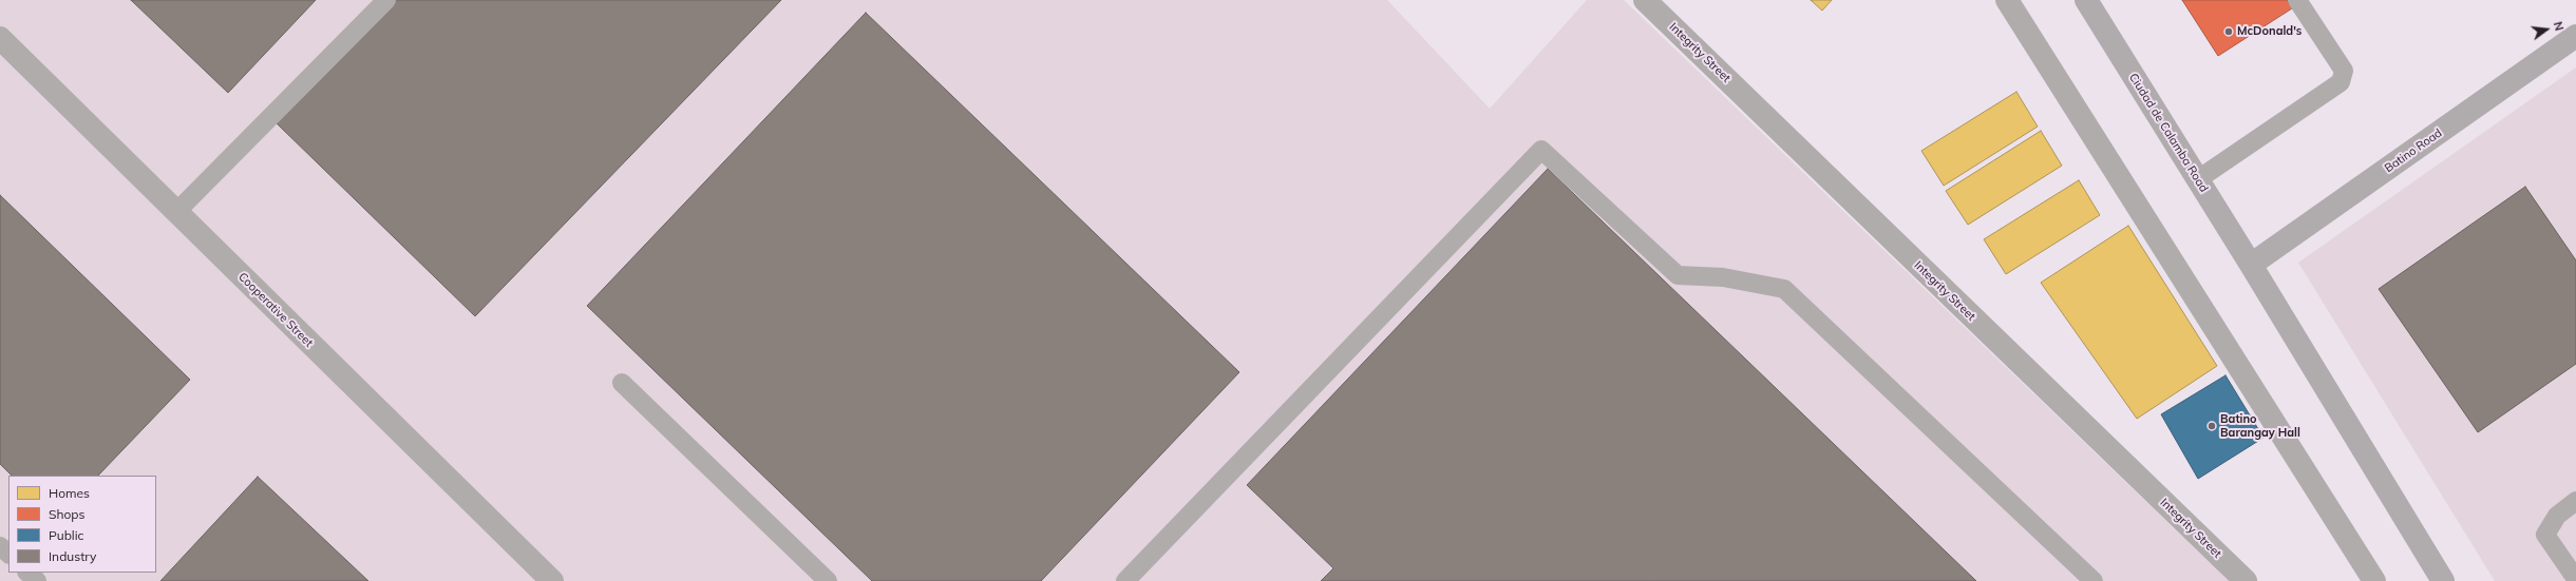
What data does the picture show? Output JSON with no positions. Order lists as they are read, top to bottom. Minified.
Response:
{"streets":{"main road":["Ciudad de Calamba Road","Batino Road"],"street":["Integrity Street","Cooperative Street"]},"crossings":[["Ciudad de Calamba Road","Batino Road"]],"places":["McDonald's","Batino Barangay Hall"],"legend":["Homes","Shops","Public","Industry"],"north":"right"}
